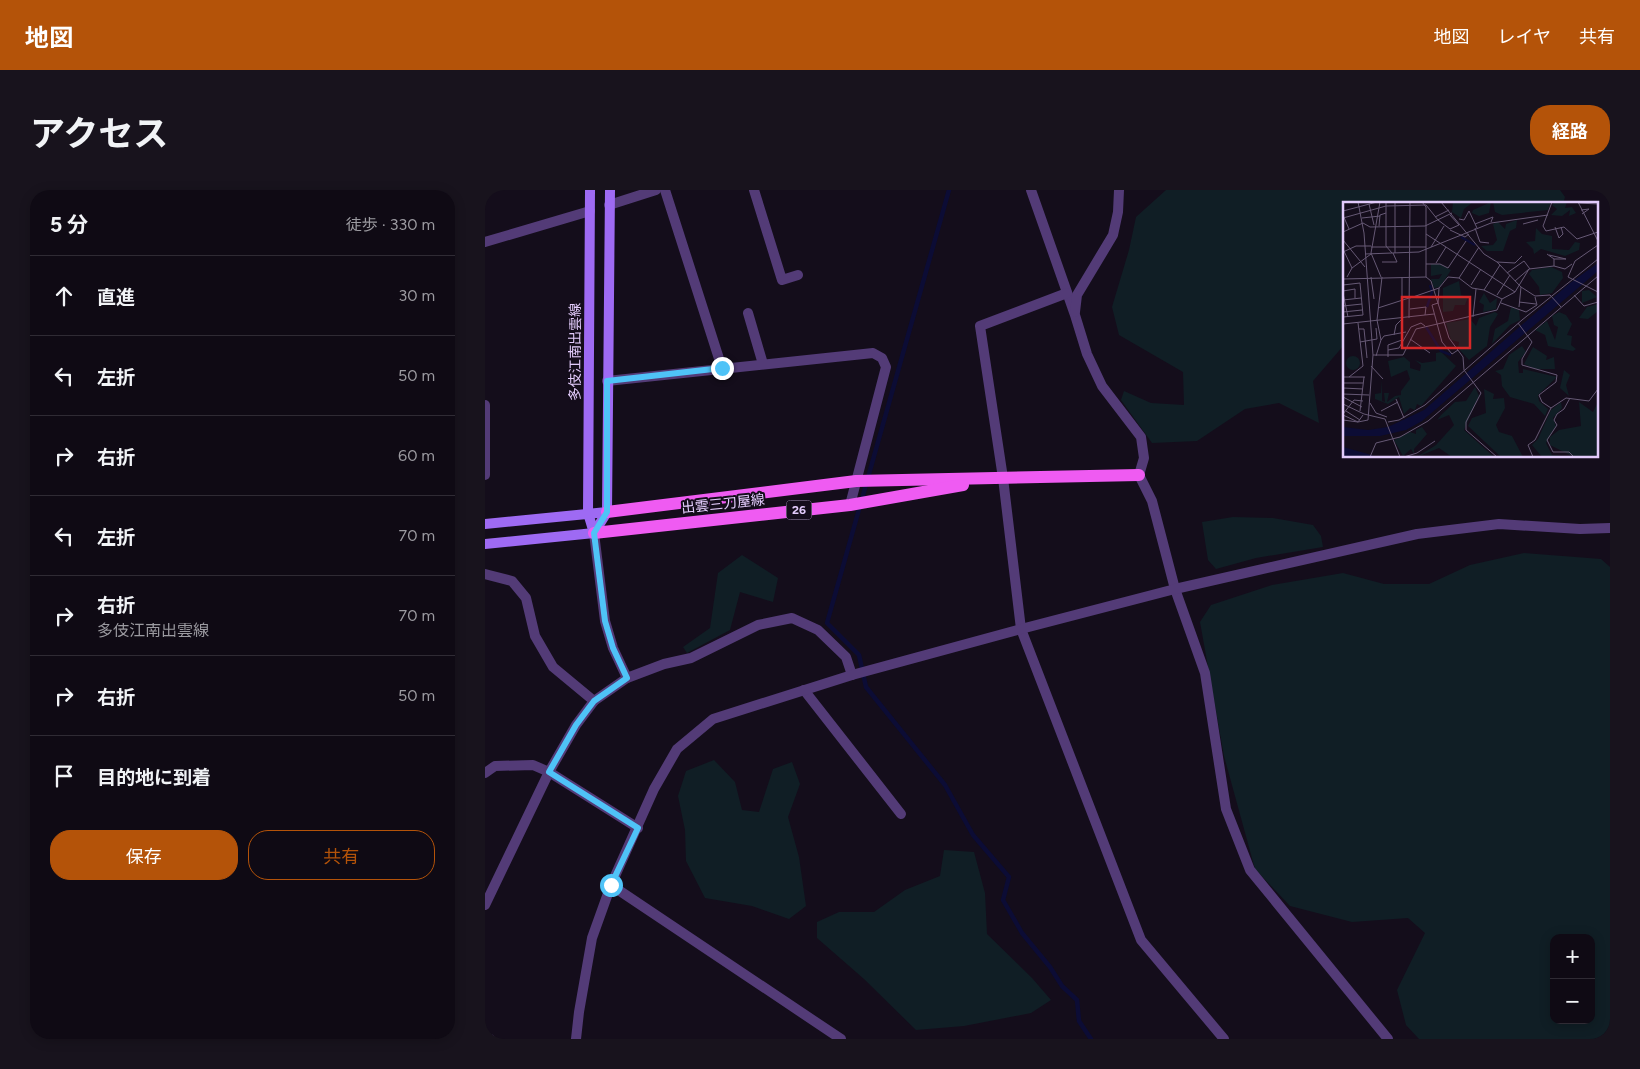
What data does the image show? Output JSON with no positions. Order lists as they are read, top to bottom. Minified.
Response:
{"streets":{"main road":["多伎江南出雲線","出雲三刀屋線","26"]},"crossings":[["多伎江南出雲線","出雲三刀屋線"]],"page":{"header":"地図","nav":["地図","レイヤ","共有"],"title":"アクセス","buttons":["経路",["保存","共有"]],"heading":["5 分","徒歩 · 330 m"],"list":[["直進","30 m"],["左折","50 m"],["右折","60 m"],["左折","70 m"],["右折","多伎江南出雲線","70 m"],["右折","50 m"],"目的地に到着"],"map_buttons":["+","−"]}}
